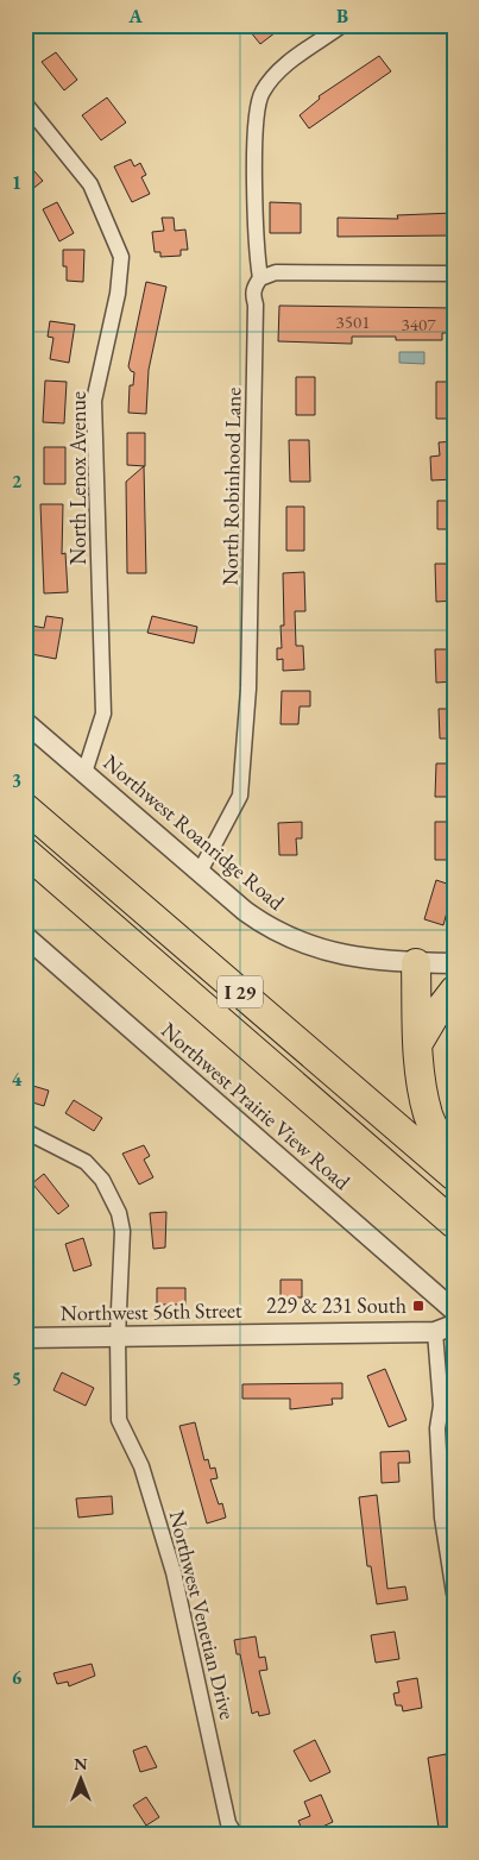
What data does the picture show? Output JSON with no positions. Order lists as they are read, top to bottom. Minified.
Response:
{"streets":{"highway":["I 29"],"street":["North Lenox Avenue","North Robinhood Lane","Northwest Roanridge Road","Northwest Prairie View Road","Northwest 56th Street","Northwest Venetian Drive"]},"crossings":[["North Lenox Avenue","Northwest Roanridge Road"],["North Robinhood Lane","Northwest Roanridge Road"],["Northwest 56th Street","Northwest Venetian Drive"]],"places":{"transit":["229 & 231 South"]},"house_numbers":["3501","3407"],"north":"top","grid":{"columns":["A","B"],"rows":["1","2","3","4","5","6"]}}
